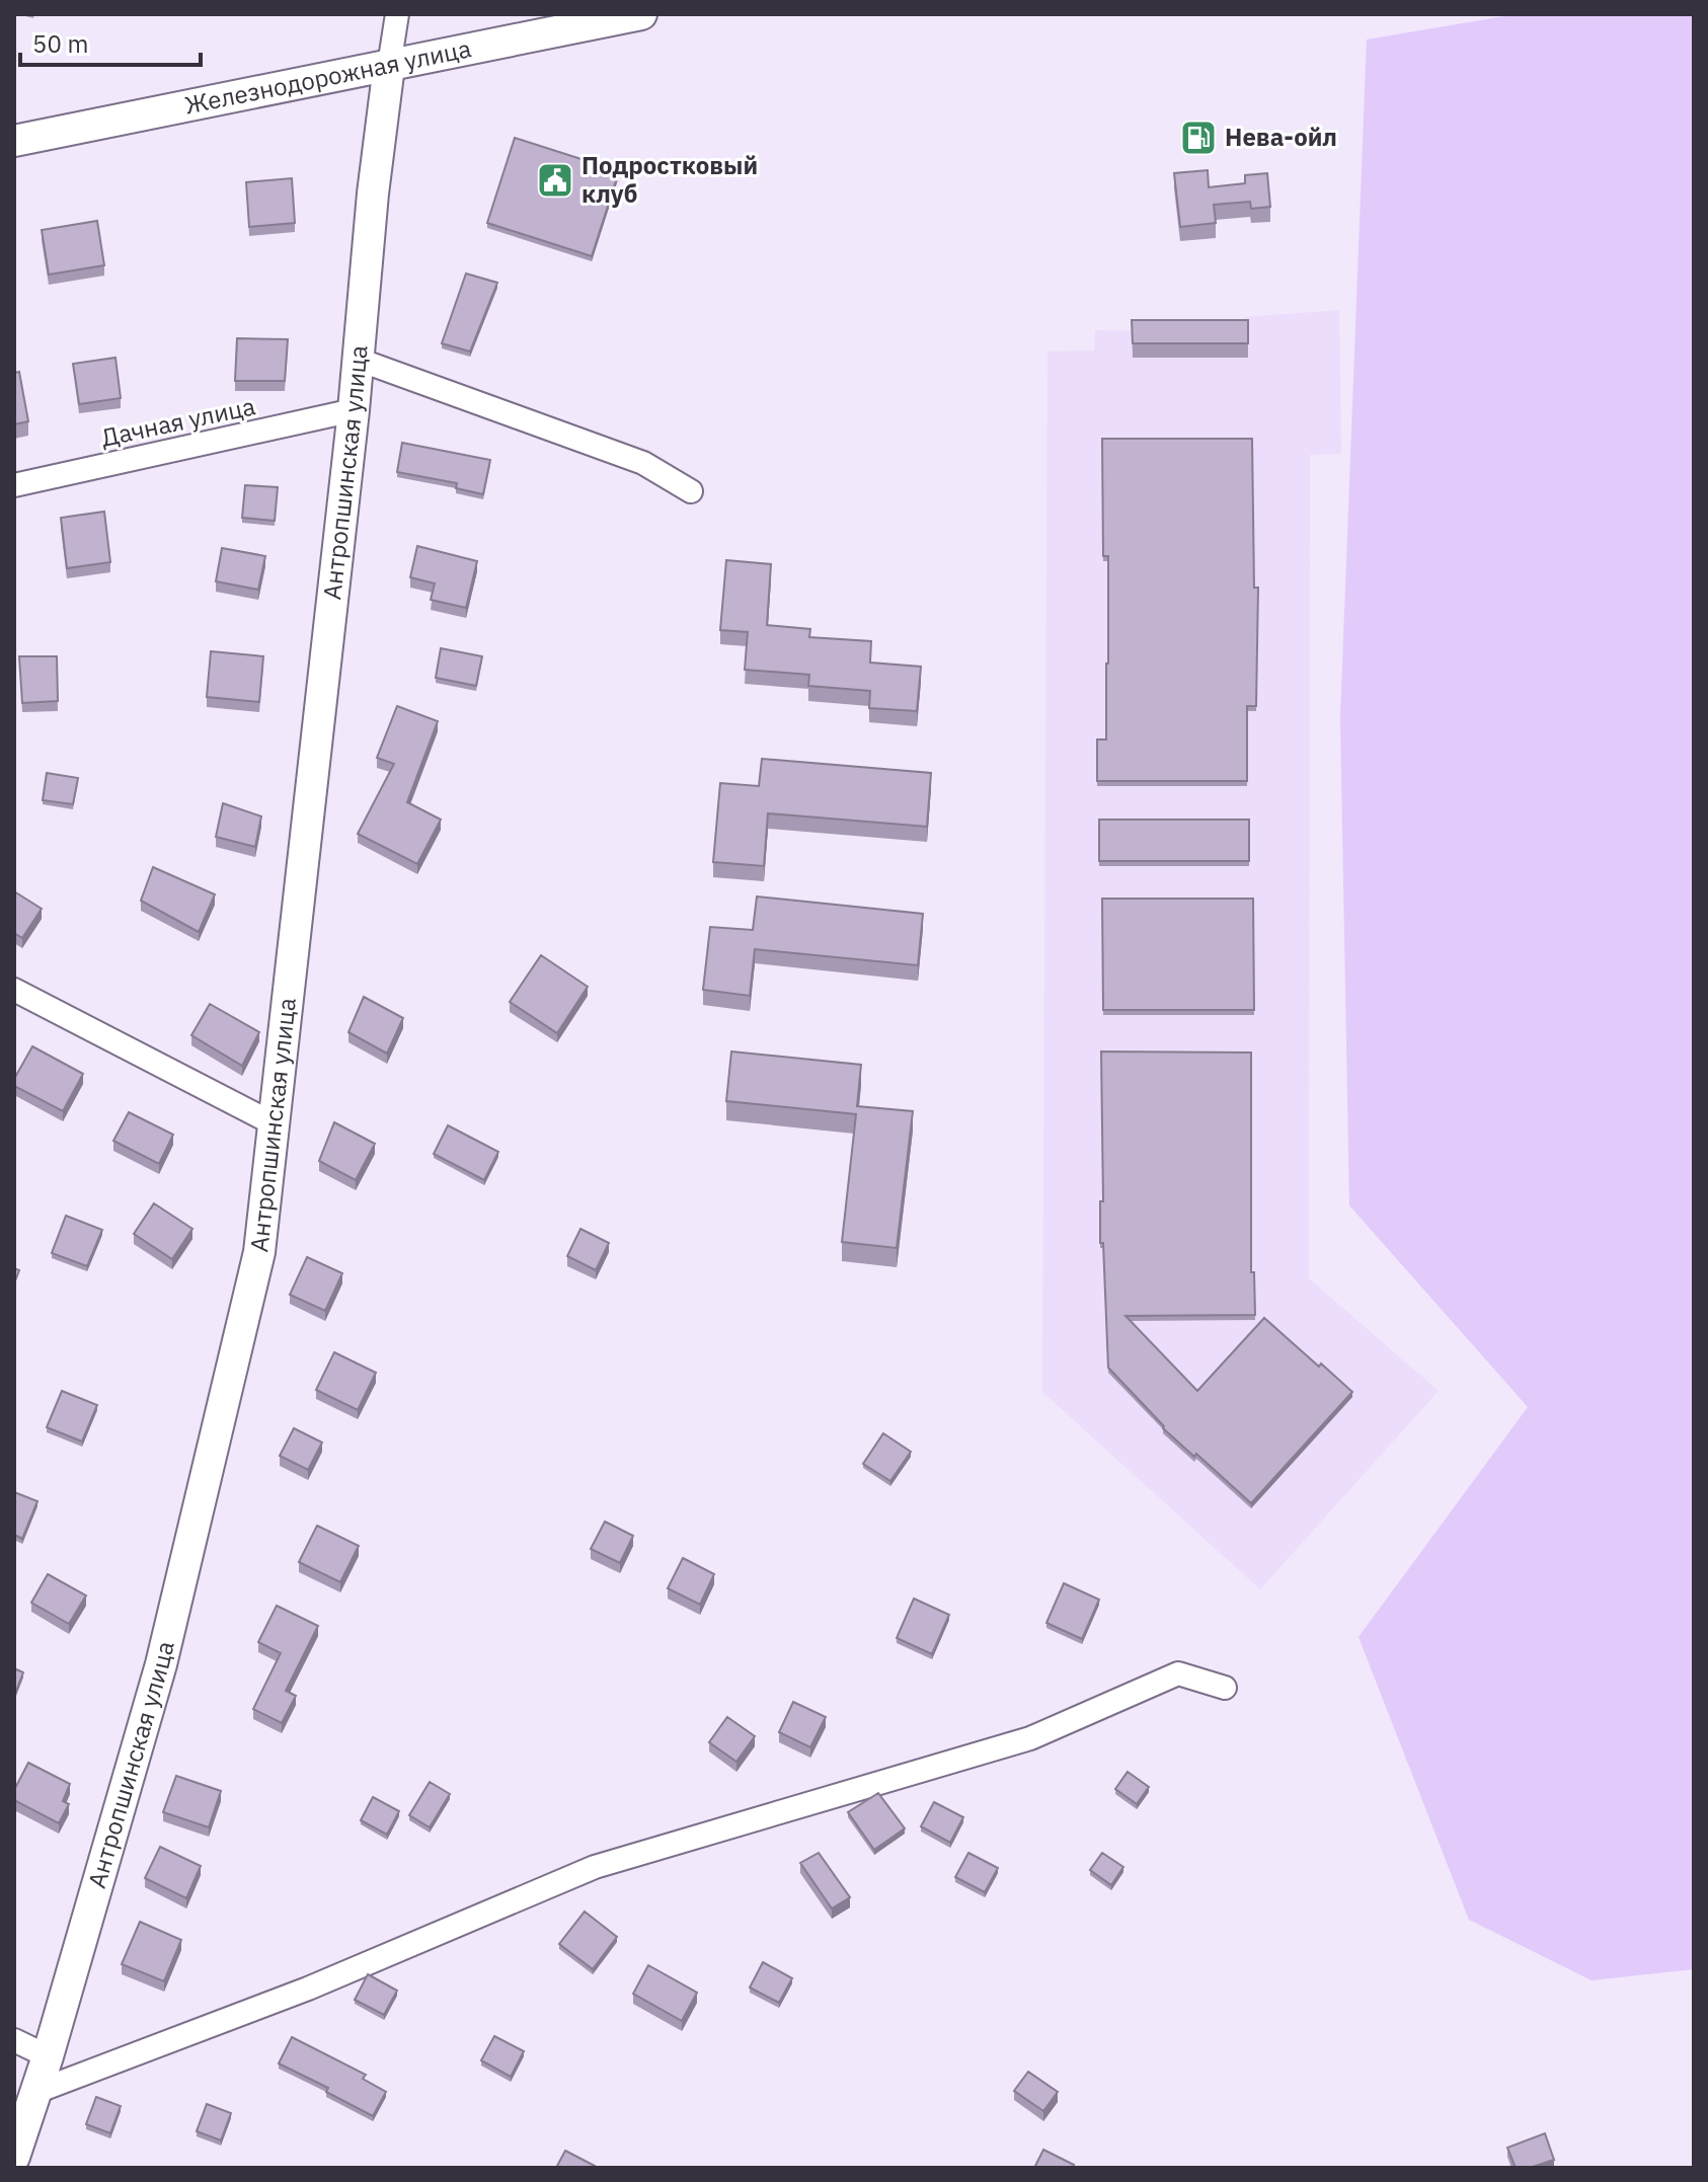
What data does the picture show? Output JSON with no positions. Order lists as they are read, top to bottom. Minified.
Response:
{"streets":{"street":["Железнодорожная улица","Дачная улица","Антропшинская улица"]},"crossings":[["Железнодорожная улица","Антропшинская улица"],["Дачная улица","Антропшинская улица"]],"places":{"fuel station":["Нева-ойл"],"public building":["Подростковый клуб"]},"scale_bar":"50 m"}
